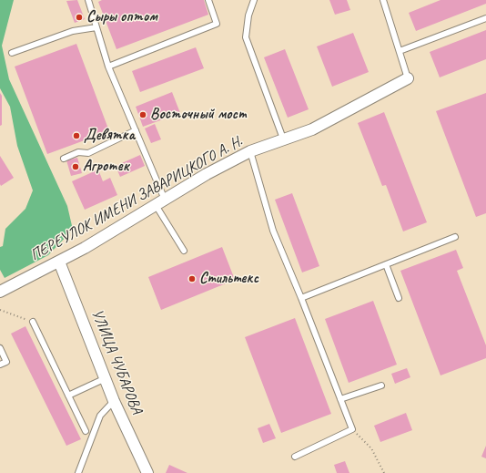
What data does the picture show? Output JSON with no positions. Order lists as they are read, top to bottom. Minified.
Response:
{"streets":{"street":["ПЕРЕУЛОК ИМЕНИ ЗАВАРИЦКОГО А. Н.","УЛИЦА ЧУБАРОВА"]},"crossings":[["ПЕРЕУЛОК ИМЕНИ ЗАВАРИЦКОГО А. Н.","УЛИЦА ЧУБАРОВА"]],"places":["Сыры оптом","Восточный мост","Девятка","Агротек","Стильтекс"]}
